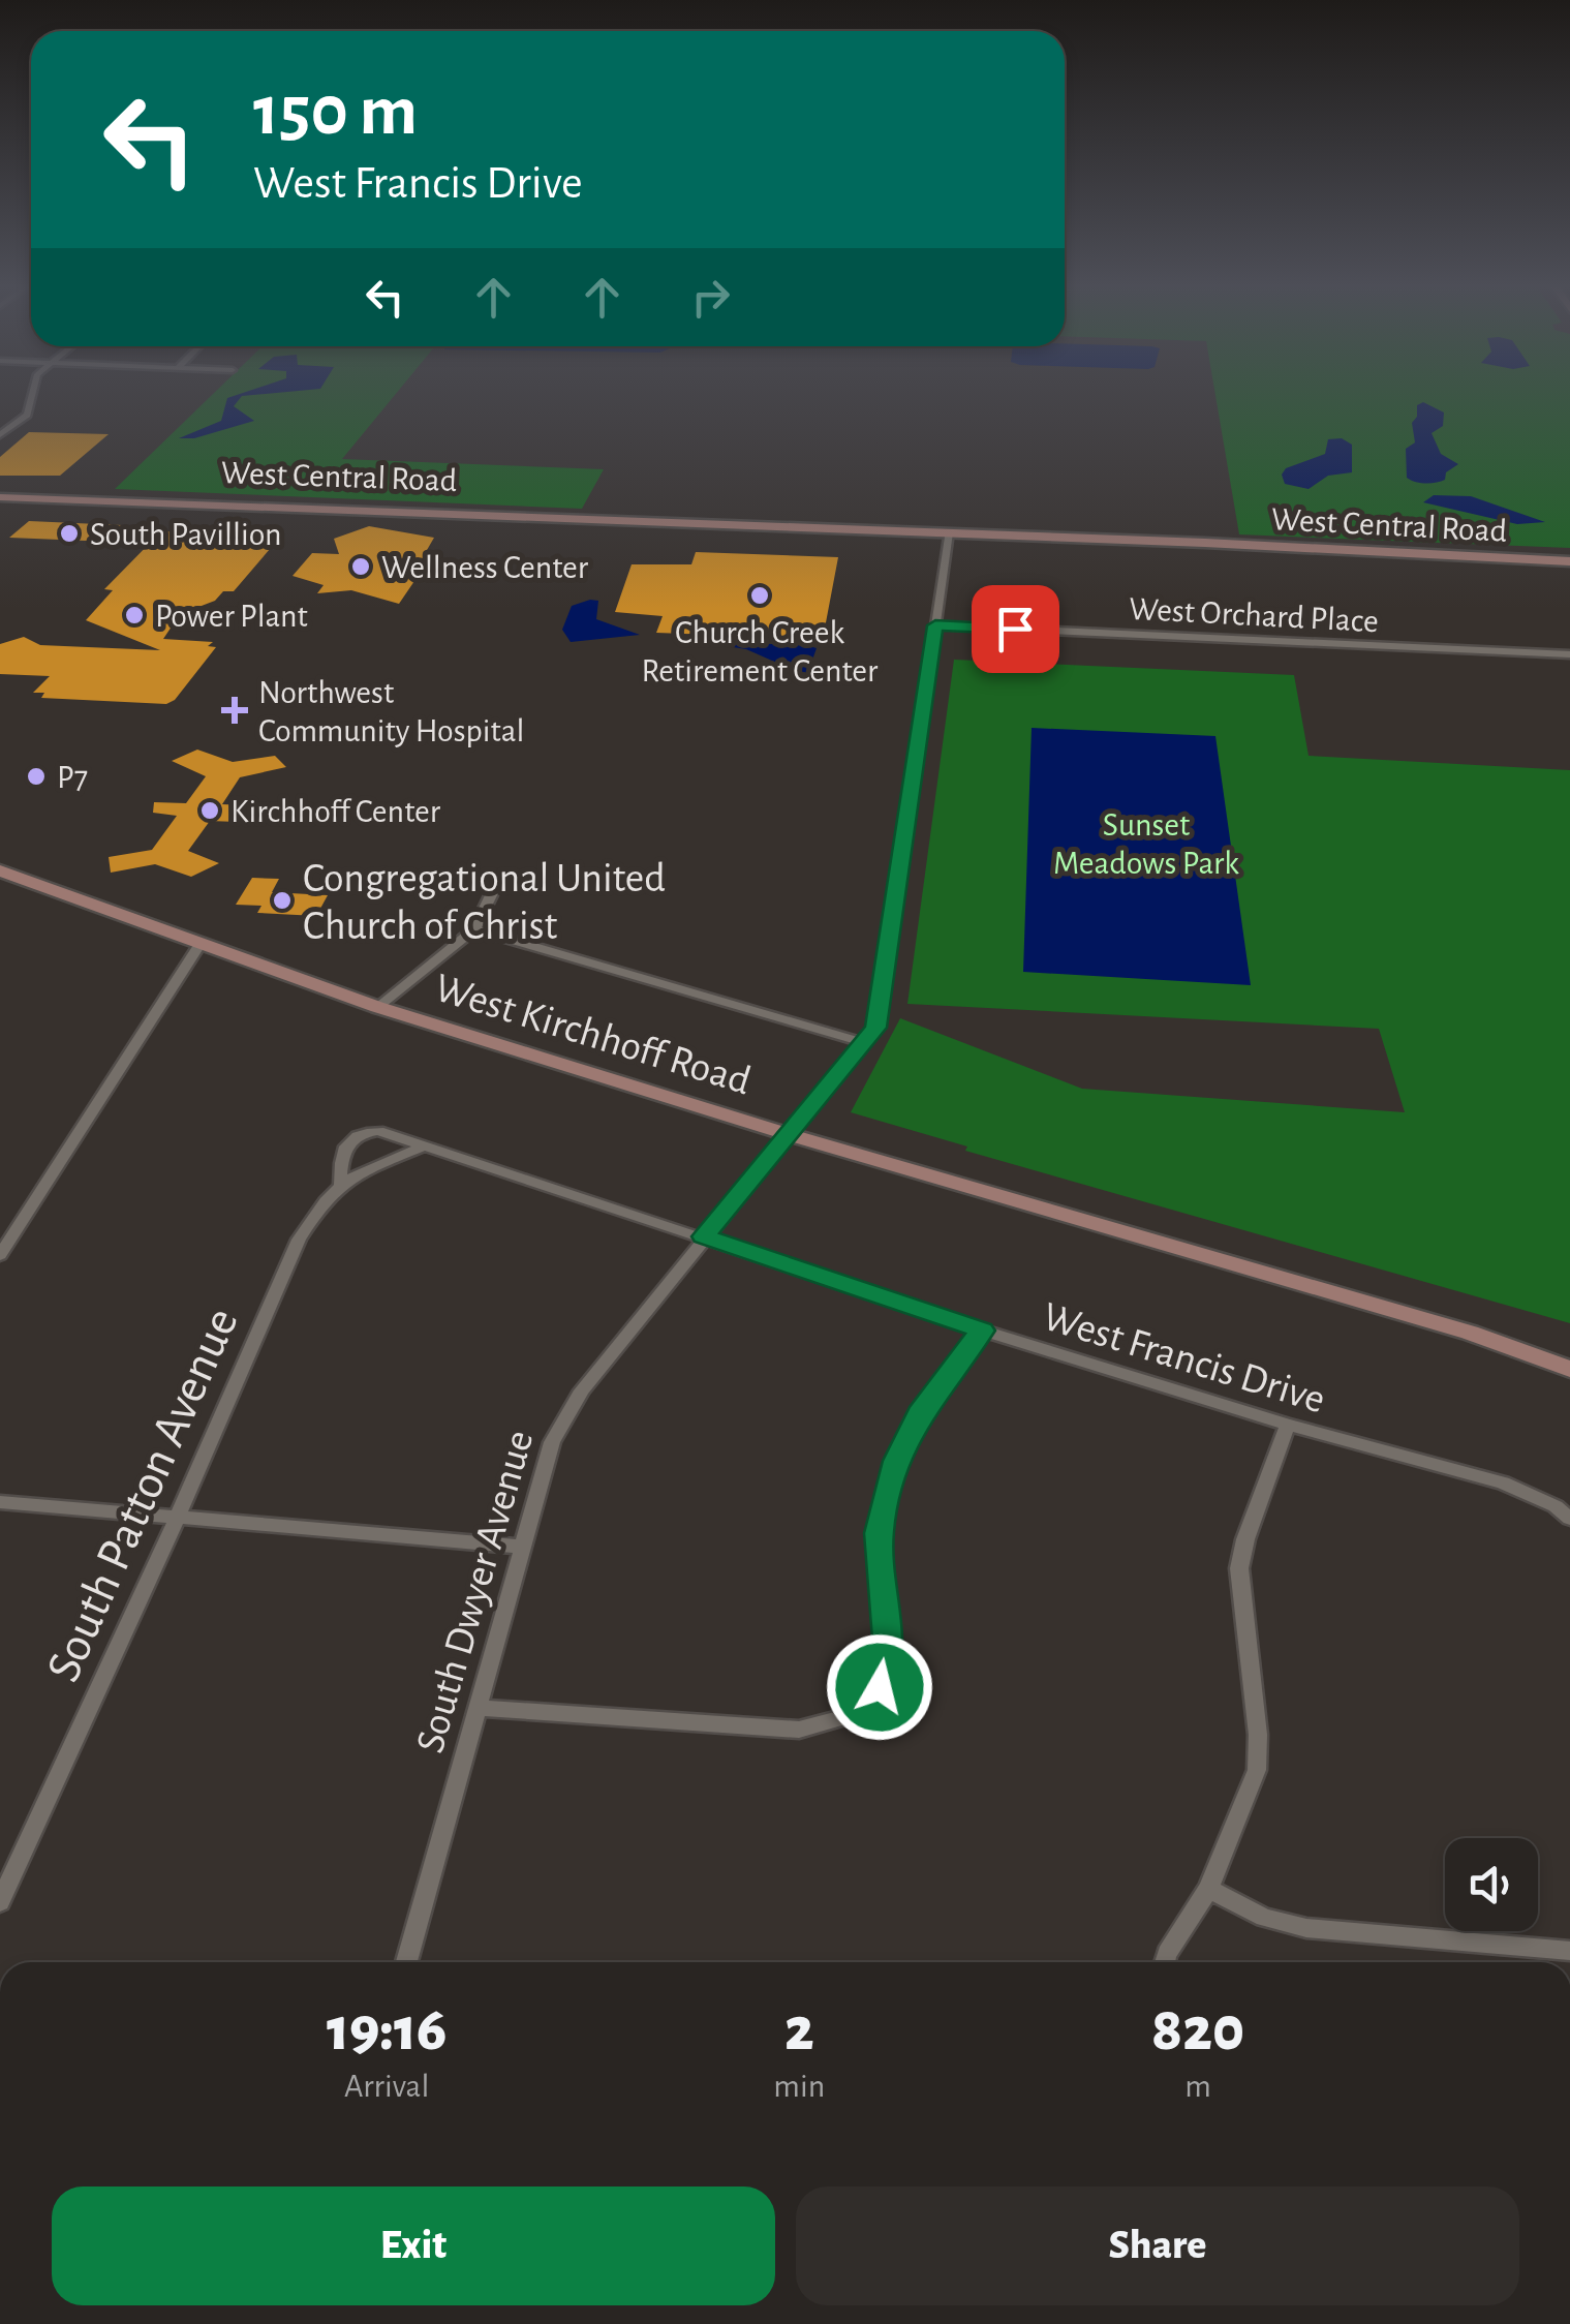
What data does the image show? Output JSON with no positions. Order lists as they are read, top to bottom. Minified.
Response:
{"streets":{"main road":["West Central Road","West Kirchhoff Road"],"street":["West Orchard Place","West Francis Drive","South Patton Avenue","South Dwyer Avenue"]},"crossings":[["West Central Road","South Dwyer Avenue"],["West Orchard Place","South Dwyer Avenue"],["West Kirchhoff Road","South Dwyer Avenue"],["West Francis Drive","South Patton Avenue"],["West Francis Drive","South Dwyer Avenue"]],"parks":["Sunset Meadows Park"],"places":{"other":["South Pavillion","Wellness Center","Church Creek Retirement Center","Power Plant","P7","Kirchhoff Center","Congregational United Church of Christ"],"health":["Northwest Community Hospital"]},"page":{"turn":["150 m","West Francis Drive"],"eta":["19:16","Arrival","2","min","820","m"],"buttons":["Exit","Share"]}}
